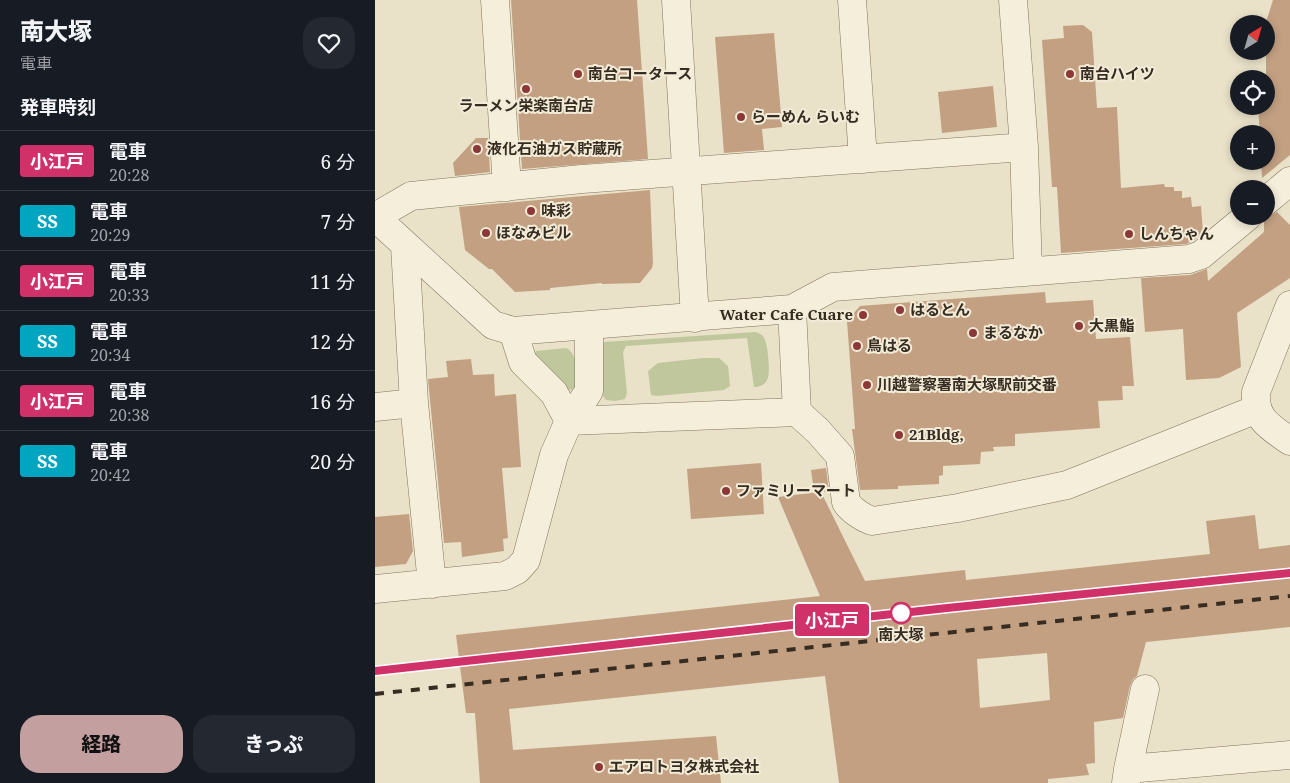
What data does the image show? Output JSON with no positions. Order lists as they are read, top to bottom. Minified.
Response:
{"places":["南台コータース","南台ハイツ","ラーメン栄楽南台店","らーめん らいむ","液化石油ガス貯蔵所","味彩","ほなみビル","しんちゃん","はるとん","Water Cafe Cuare","大黒鮨","まるなか","鳥はる","川越警察署南大塚駅前交番","21Bldg,","ファミリーマート","南大塚","エアロトヨタ株式会社"],"north":"top right","page":{"heading":[["南大塚","電車"],"発車時刻"],"on_map":"小江戸","map_buttons":["+","−"],"list":[{"mark":"小江戸","name":"電車","note":"20:28","value":"6 分"},{"mark":"SS","name":"電車","note":"20:29","value":"7 分"},{"mark":"小江戸","name":"電車","note":"20:33","value":"11 分"},{"mark":"SS","name":"電車","note":"20:34","value":"12 分"},{"mark":"小江戸","name":"電車","note":"20:38","value":"16 分"},{"mark":"SS","name":"電車","note":"20:42","value":"20 分"}],"buttons":["経路","きっぷ"]}}
